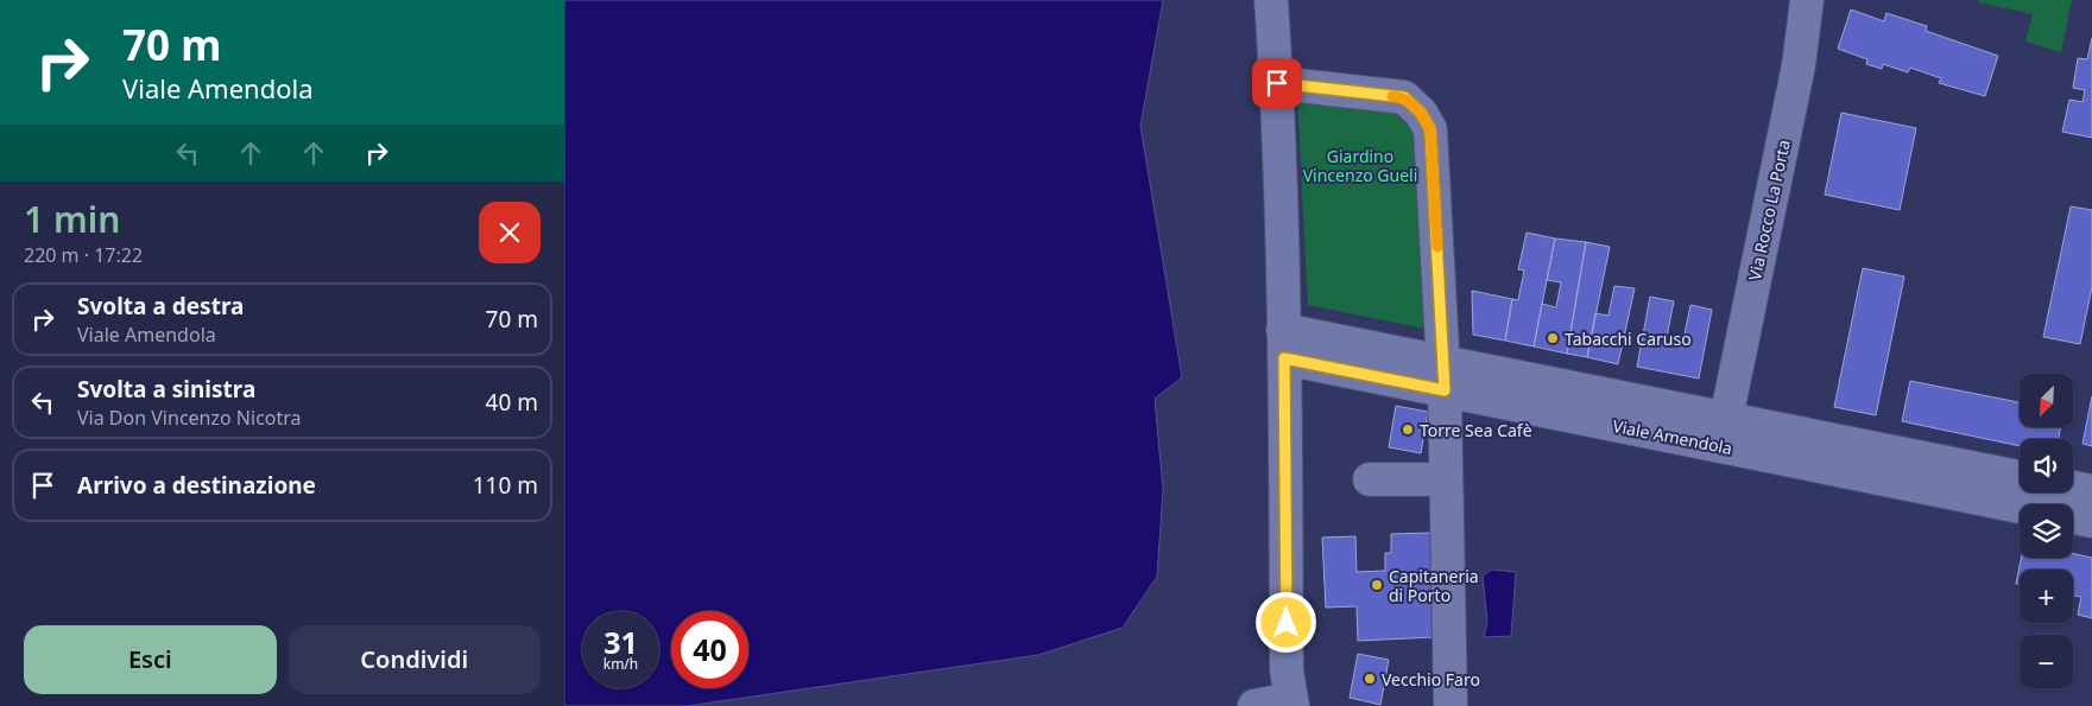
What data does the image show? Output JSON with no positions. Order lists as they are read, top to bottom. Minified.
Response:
{"streets":{"street":["Via Rocco La Porta","Viale Amendola"]},"crossings":[["Via Rocco La Porta","Viale Amendola"]],"parks":["Giardino Vincenzo Gueli"],"places":["Tabacchi Caruso","Torre Sea Cafè","Capitaneria di Porto","Vecchio Faro"],"north":"bottom left","page":{"turn":["70 m","Viale Amendola"],"heading":["1 min","220 m · 17:22"],"list":[{"name":"Svolta a destra","note":"Viale Amendola","value":"70 m"},{"name":"Svolta a sinistra","note":"Via Don Vincenzo Nicotra","value":"40 m"},{"name":"Arrivo a destinazione","value":"110 m"}],"map_buttons":["+","−"],"speed":"31 km/h","limit":"40","buttons":["Esci","Condividi"]}}
